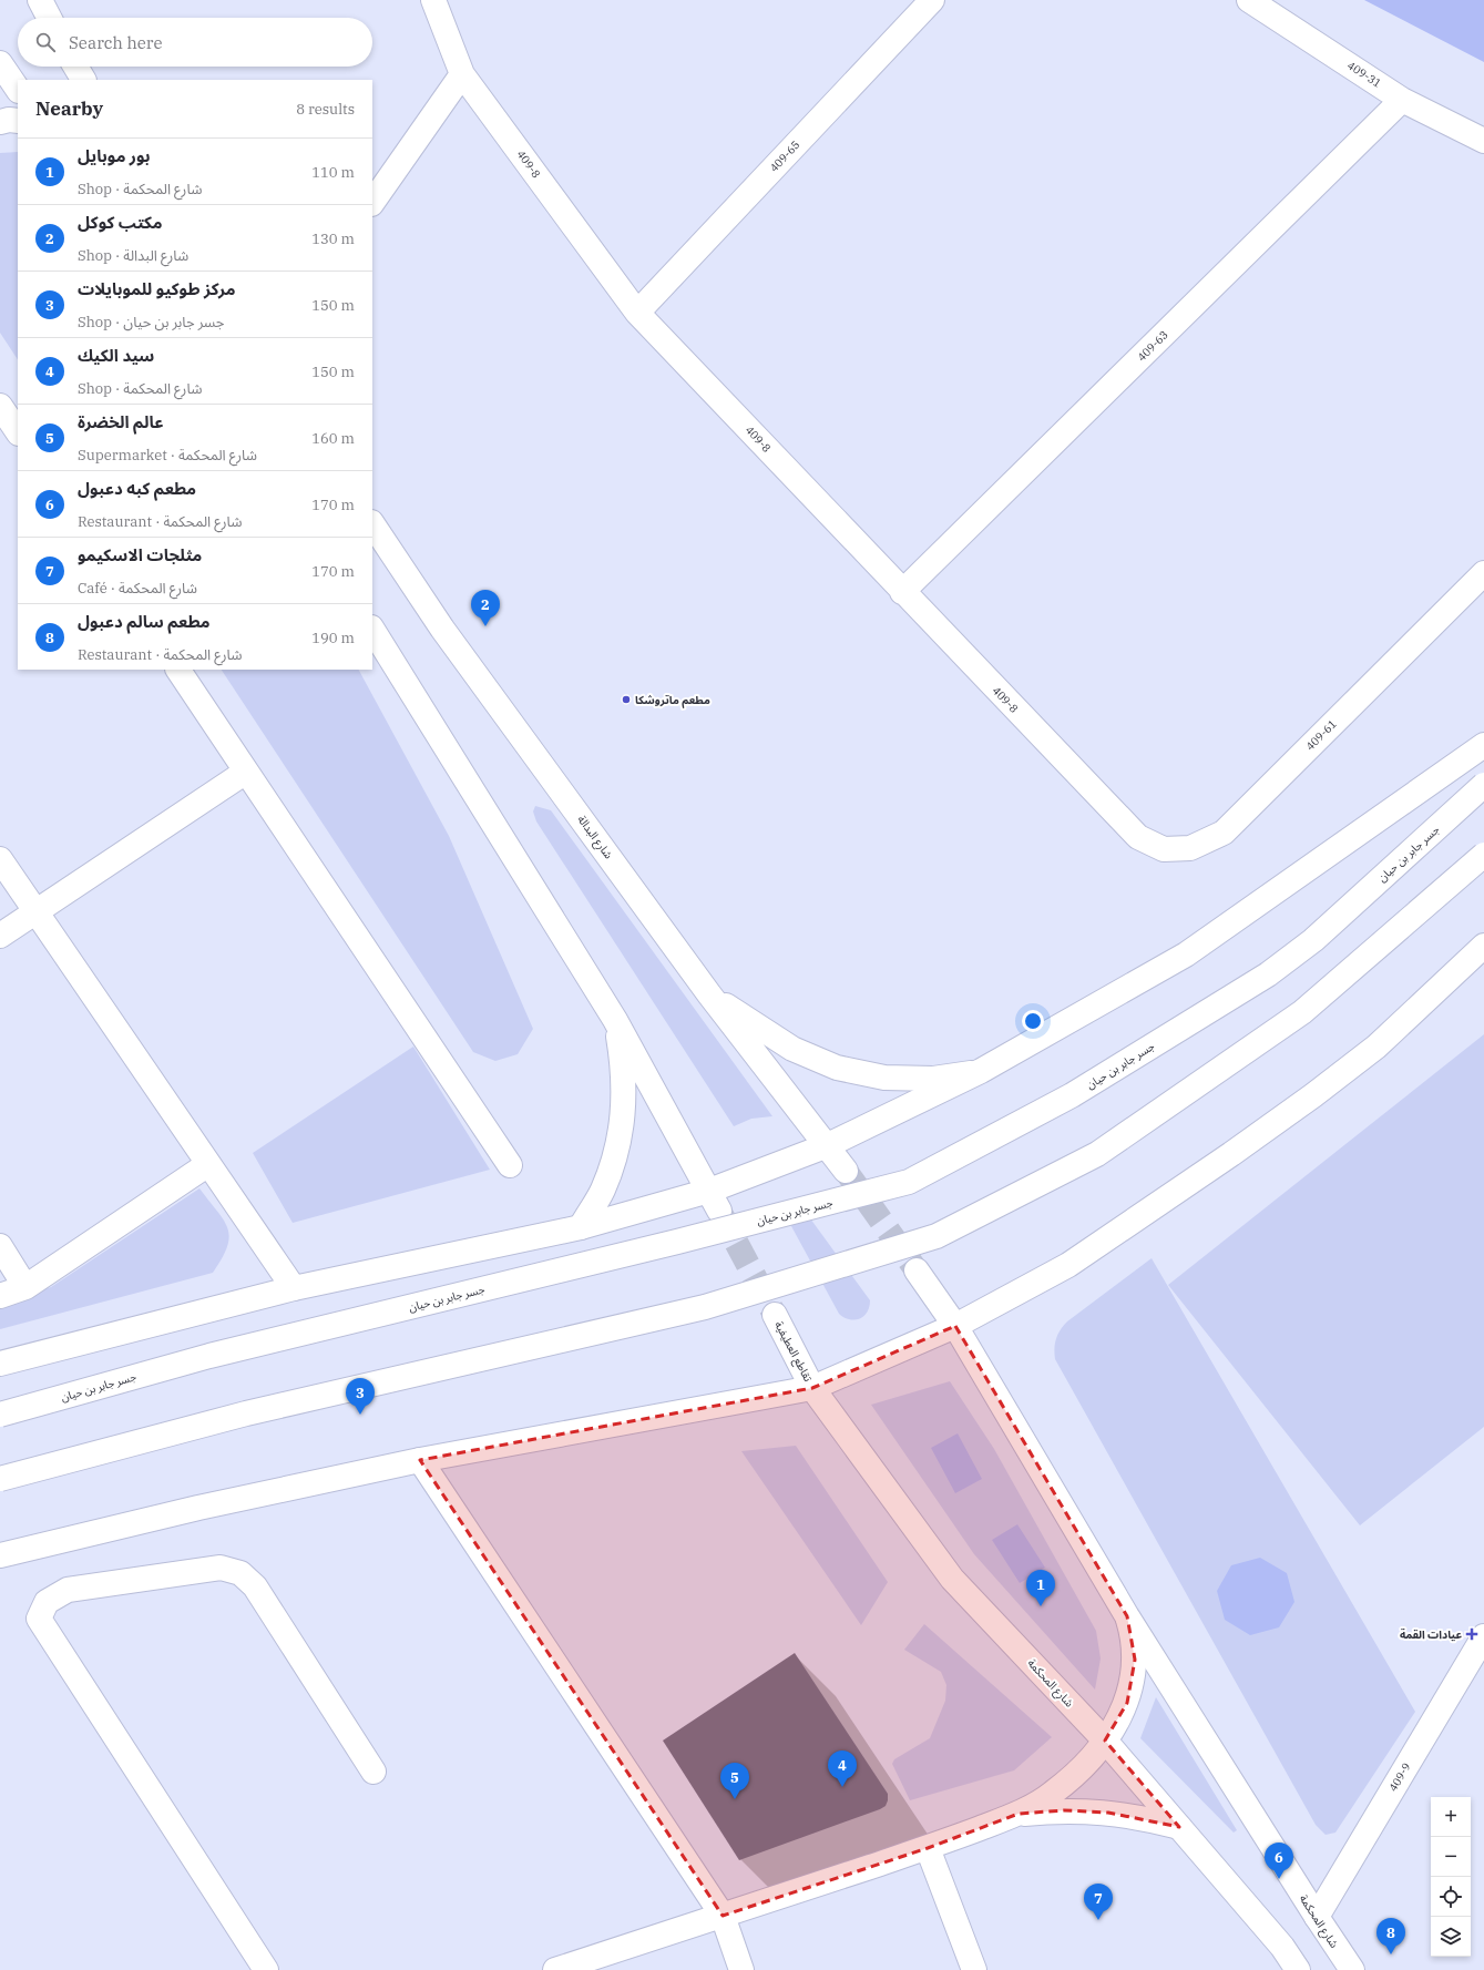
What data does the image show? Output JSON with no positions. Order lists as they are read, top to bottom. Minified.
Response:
{"streets":{"main road":["409-31","409-65","409-8","409-63","409-61","شارع البدالة","جسر جابر بن حيان","تقاطع العطيفية","شارع المحكمة","409-9"]},"crossings":[["409-31","409-63"],["409-65","409-8"],["409-8","409-63"],["409-8","409-61"],["تقاطع العطيفية","شارع المحكمة"],["شارع المحكمة","409-9"]],"places":{"other":["مطعم ماتروشكا"],"health":["عيادات القمة"]},"page":{"search":"Search here","heading":["Nearby","8 results"],"list":[{"mark":"1","name":"بور موبايل","note":"Shop · شارع المحكمة","value":"110 m"},{"mark":"2","name":"مكتب كوكل","note":"Shop · شارع البدالة","value":"130 m"},{"mark":"3","name":"مركز طوكيو للموبايلات","note":"Shop · جسر جابر بن حيان","value":"150 m"},{"mark":"4","name":"سيد الكيك","note":"Shop · شارع المحكمة","value":"150 m"},{"mark":"5","name":"عالم الخضرة","note":"Supermarket · شارع المحكمة","value":"160 m"},{"mark":"6","name":"مطعم كبه دعبول","note":"Restaurant · شارع المحكمة","value":"170 m"},{"mark":"7","name":"مثلجات الاسكيمو","note":"Café · شارع المحكمة","value":"170 m"},{"mark":"8","name":"مطعم سالم دعبول","note":"Restaurant · شارع المحكمة","value":"190 m"}],"pins":["2","3","1","4","5","6","7","8"],"map_buttons":["+","−"]}}
